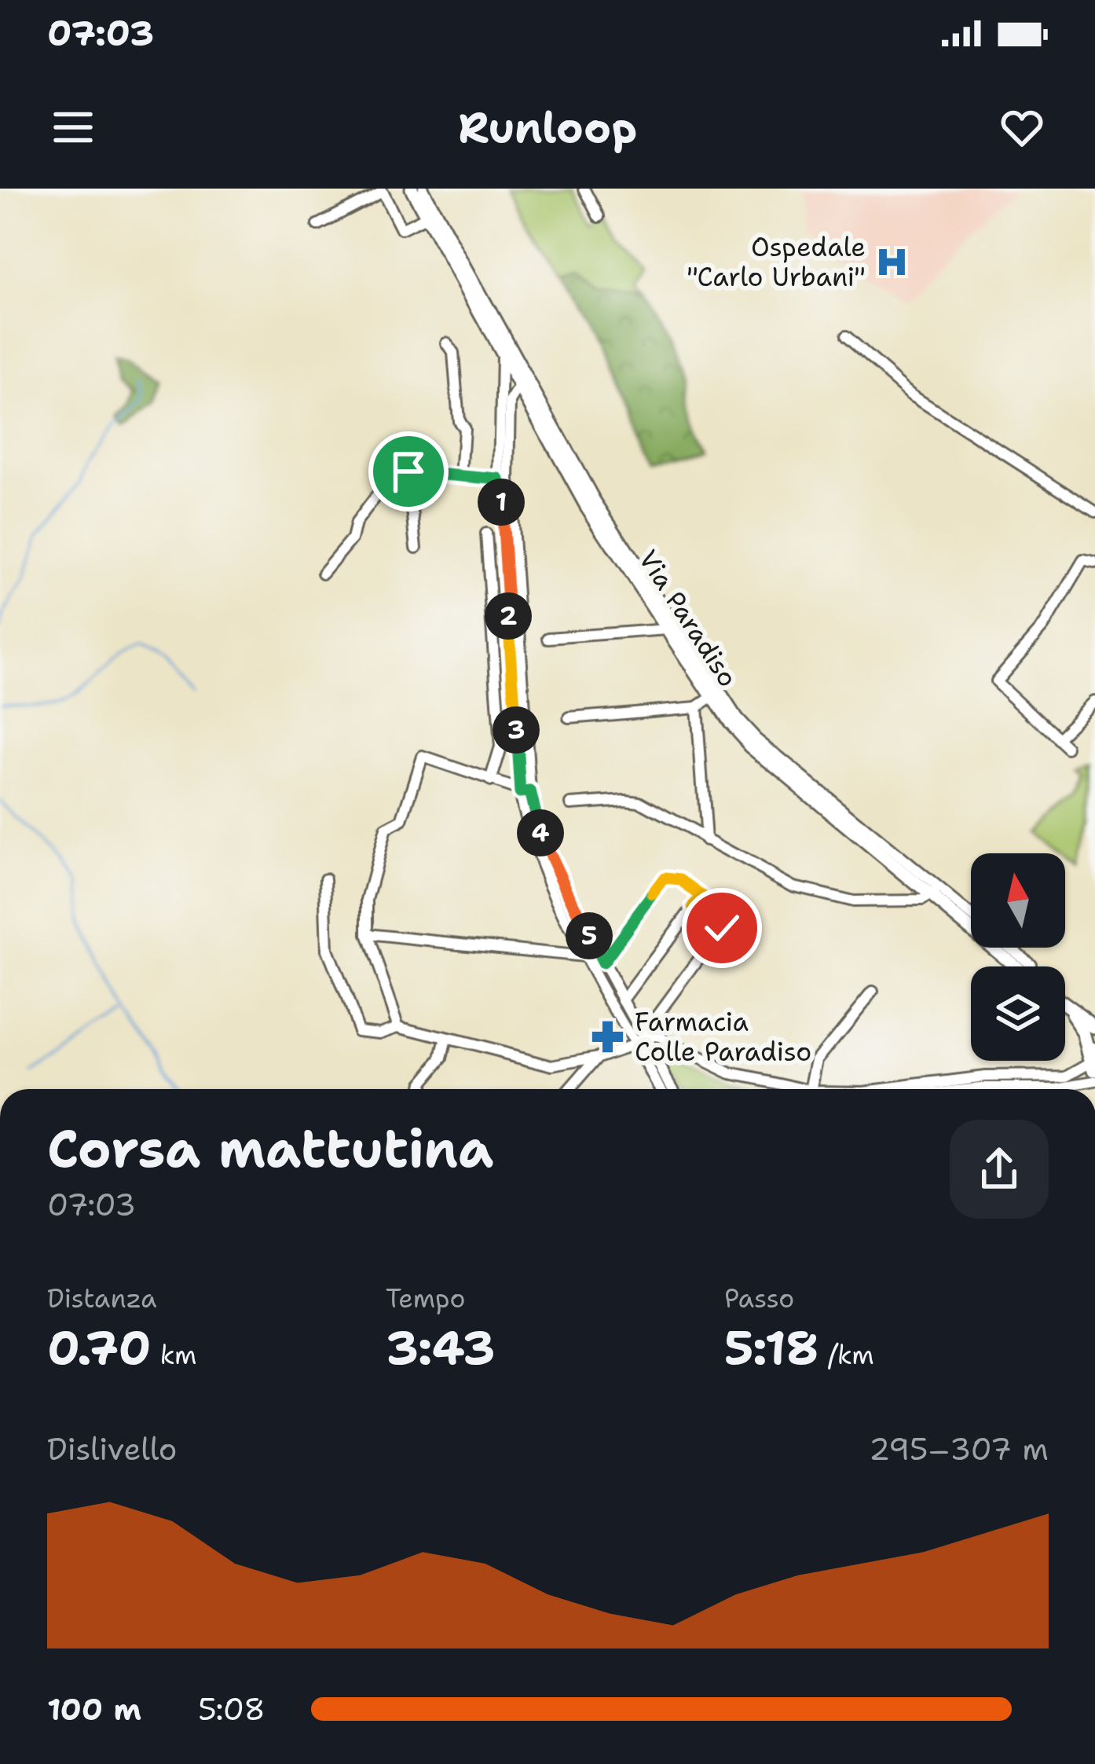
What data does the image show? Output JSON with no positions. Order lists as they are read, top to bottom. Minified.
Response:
{"streets":{"main road":["Via Paradiso"]},"places":{"hospital":["Ospedale \"Carlo Urbani\""],"pharmacy":["Farmacia Colle Paradiso"]},"north":"top","page":{"status":"07:03","header":"Runloop","pins":["1","2","3","4","5"],"heading":["Corsa mattutina","07:03"],"stats":[["Distanza","0.70 km"],["Tempo","3:43"],["Passo","5:18 /km"]],"chart":["Dislivello","295–307 m"],"list":[{"name":"100 m","note":"5:08"}]}}
